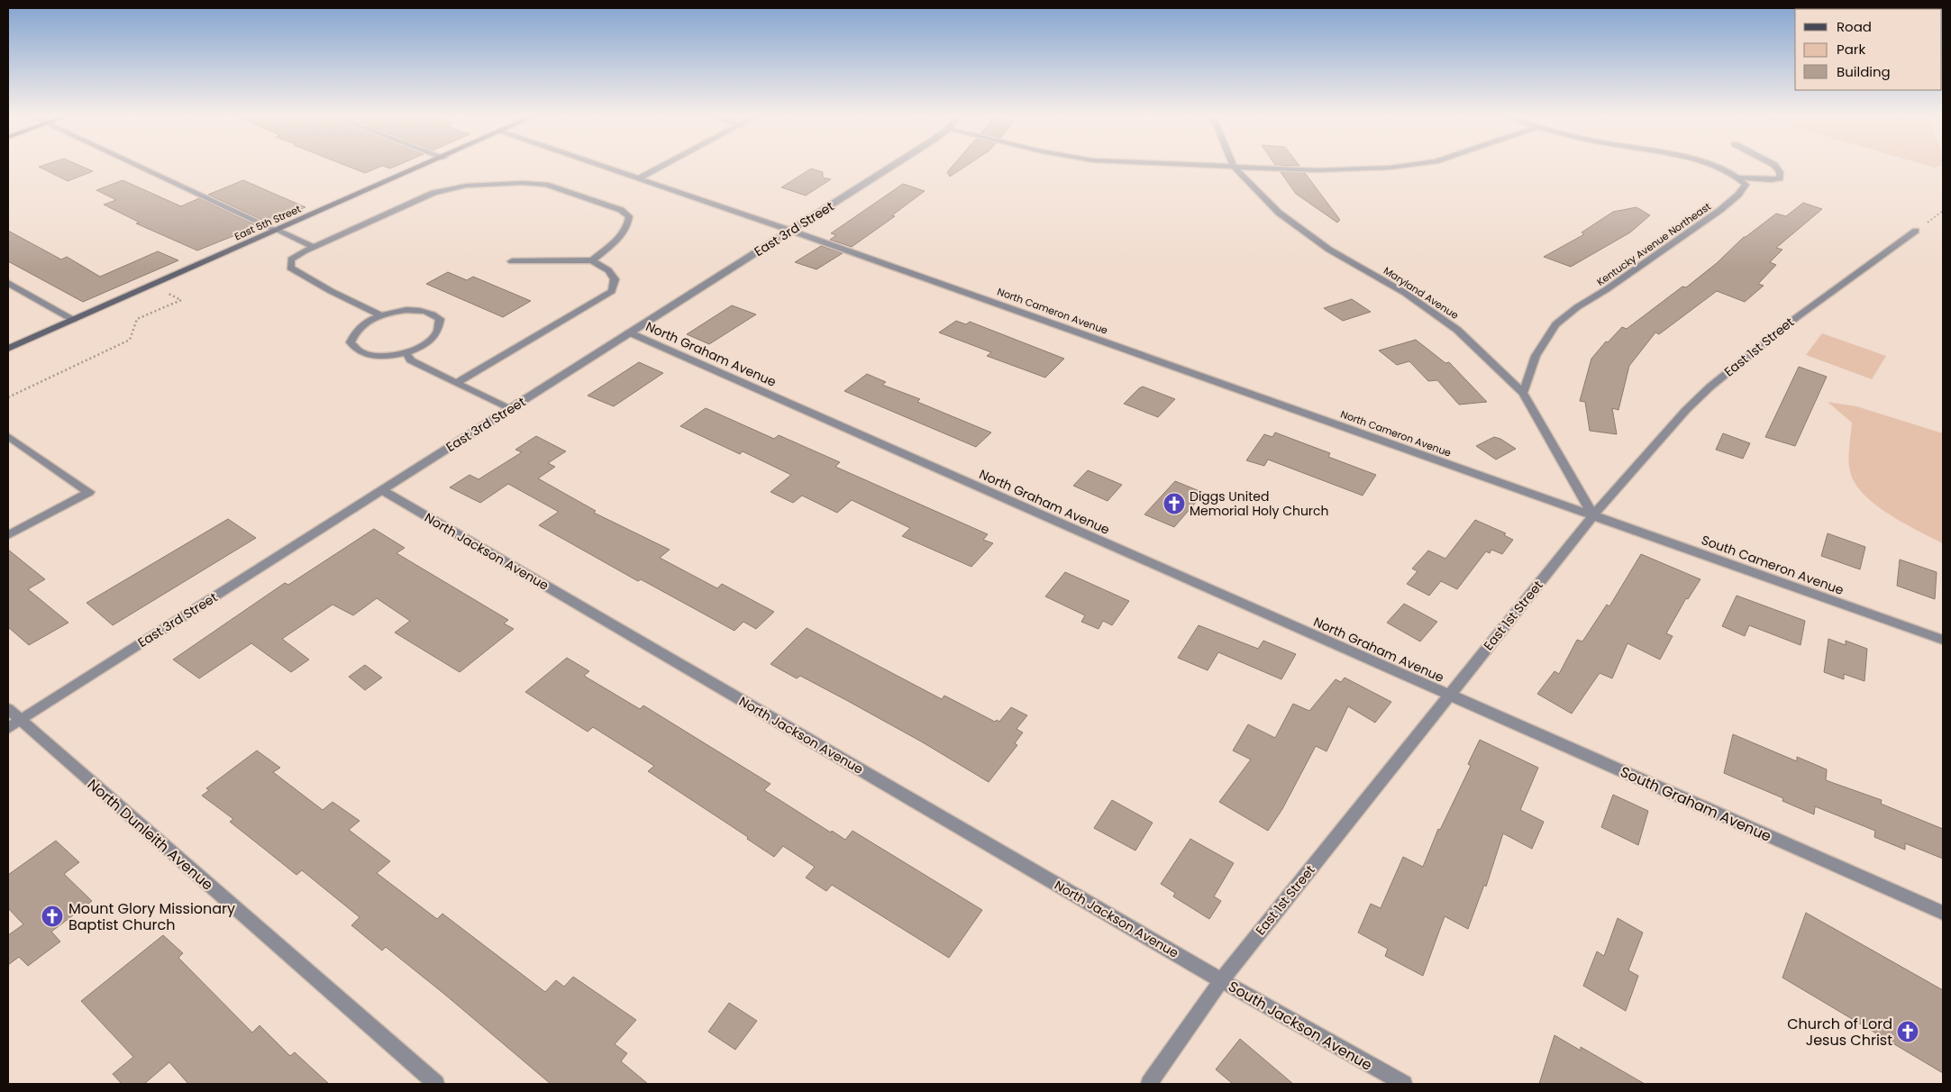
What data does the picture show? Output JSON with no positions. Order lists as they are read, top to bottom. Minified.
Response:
{"streets":{"main road":["East 5th Street"],"street":["East 3rd Street","Kentucky Avenue Northeast","Maryland Avenue","North Cameron Avenue","East 1st Street","North Graham Avenue","North Jackson Avenue","South Cameron Avenue","South Graham Avenue","North Dunleith Avenue","South Jackson Avenue"]},"crossings":[["East 3rd Street","North Cameron Avenue"],["East 3rd Street","North Graham Avenue"],["East 3rd Street","North Jackson Avenue"],["East 3rd Street","North Dunleith Avenue"],["Kentucky Avenue Northeast","Maryland Avenue"],["Maryland Avenue","North Cameron Avenue"],["Maryland Avenue","East 1st Street"],["Maryland Avenue","South Cameron Avenue"],["North Cameron Avenue","East 1st Street"],["North Cameron Avenue","South Cameron Avenue"],["East 1st Street","North Graham Avenue"],["East 1st Street","North Jackson Avenue"],["East 1st Street","South Cameron Avenue"],["East 1st Street","South Graham Avenue"],["East 1st Street","South Jackson Avenue"],["North Graham Avenue","South Graham Avenue"],["North Jackson Avenue","South Jackson Avenue"]],"places":{"church":["Diggs United Memorial Holy Church","Mount Glory Missionary Baptist Church","Church of Lord Jesus Christ"]},"legend":["Road","Park","Building"]}
